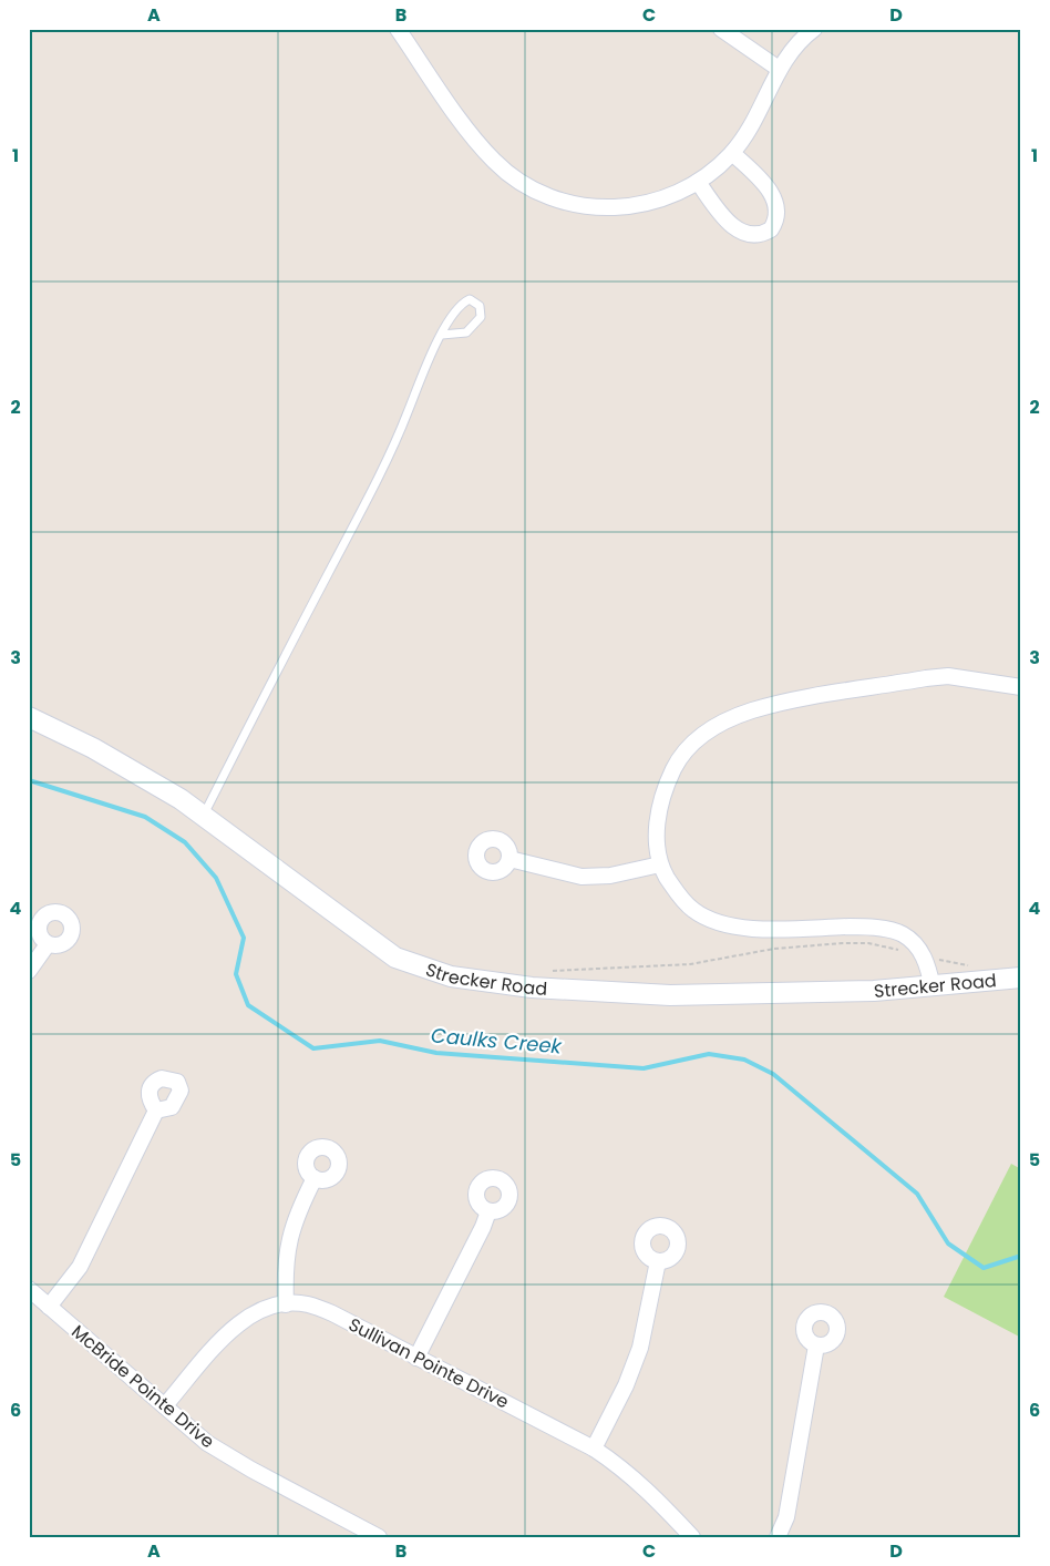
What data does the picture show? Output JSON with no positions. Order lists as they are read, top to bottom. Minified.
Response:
{"streets":{"street":["Strecker Road","Sullivan Pointe Drive","McBride Pointe Drive"]},"crossings":[["Sullivan Pointe Drive","McBride Pointe Drive"]],"water":["Caulks Creek"],"grid":{"columns":["A","B","C","D"],"rows":["1","2","3","4","5","6"]}}
